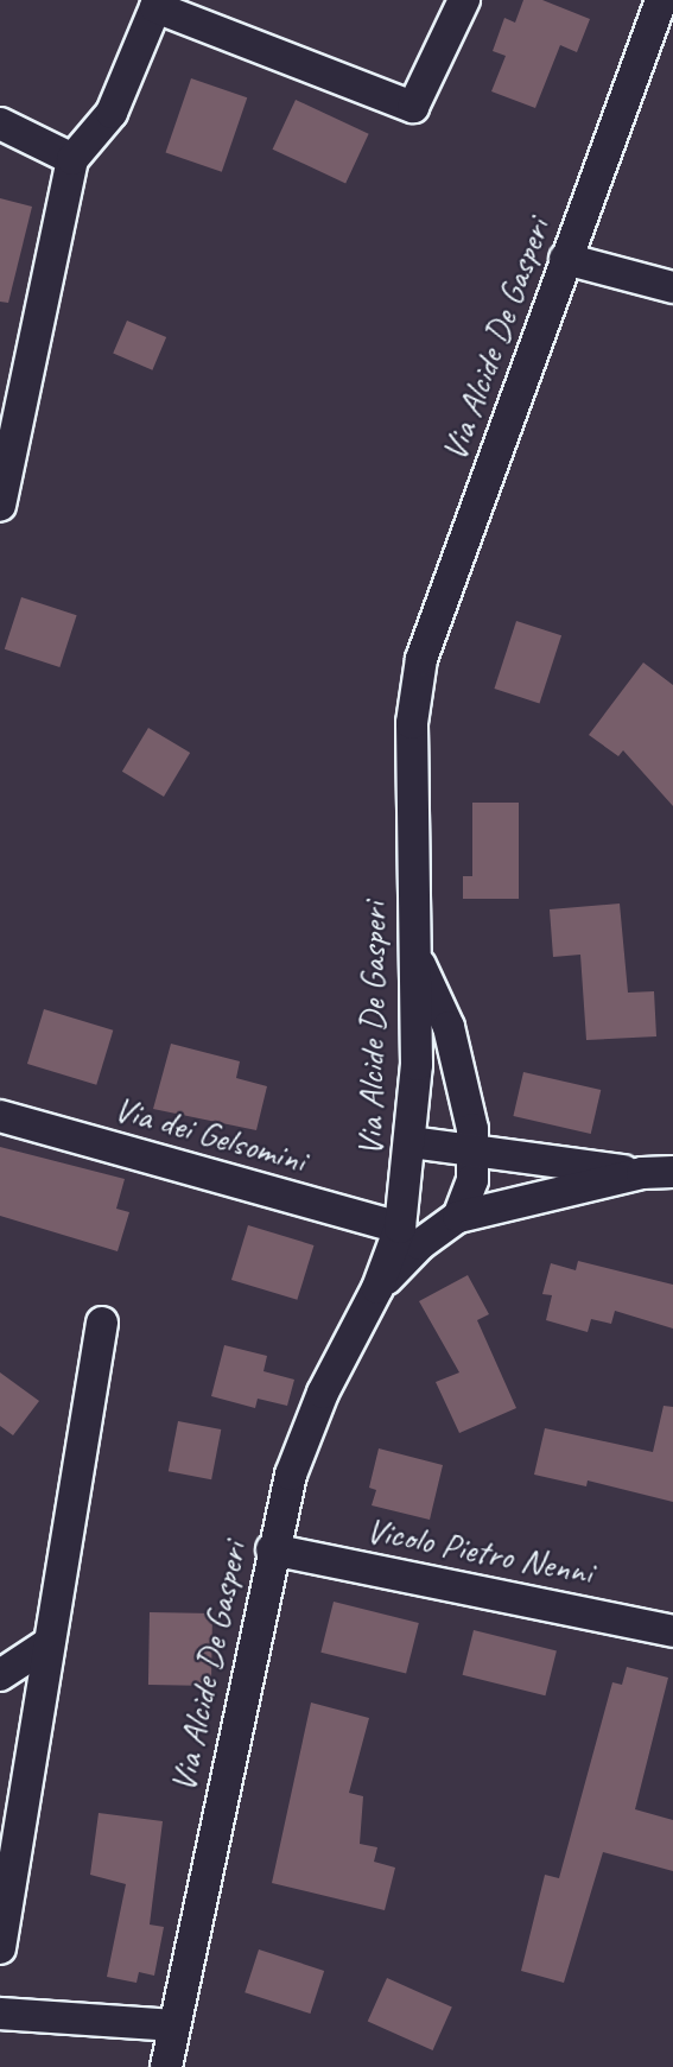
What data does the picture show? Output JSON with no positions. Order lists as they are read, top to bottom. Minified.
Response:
{"streets":{"street":["Via Alcide De Gasperi","Via dei Gelsomini","Vicolo Pietro Nenni"]},"crossings":[["Via Alcide De Gasperi","Via dei Gelsomini"],["Via Alcide De Gasperi","Vicolo Pietro Nenni"]]}
